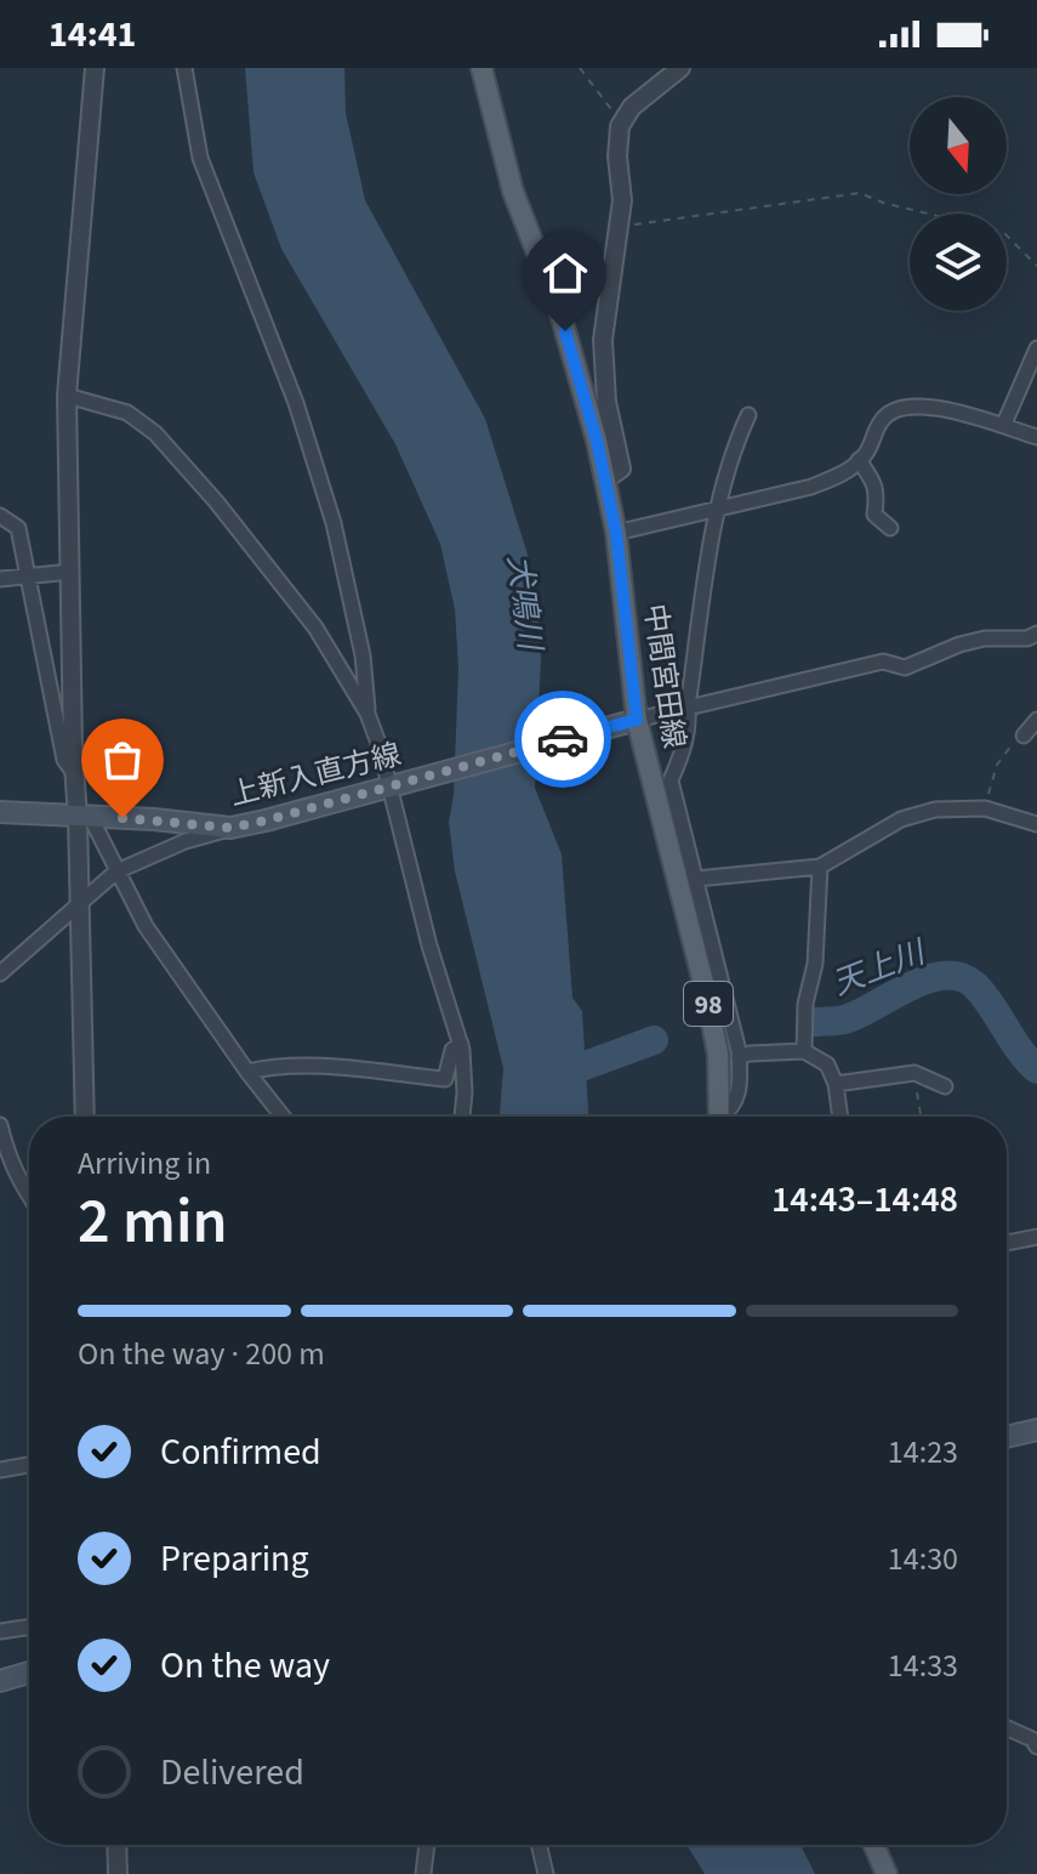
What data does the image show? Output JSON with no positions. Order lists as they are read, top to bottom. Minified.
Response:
{"streets":{"main road":["中間宮田線","上新入直方線","98"]},"crossings":[["中間宮田線","上新入直方線"]],"water":["犬鳴川","天上川"],"north":"bottom","page":{"status":"14:41","heading":["2 min","Arriving in","14:43–14:48"],"bar":"On the way · 200 m","list":[["Confirmed","14:23"],["Preparing","14:30"],["On the way","14:33"],"Delivered"]}}
